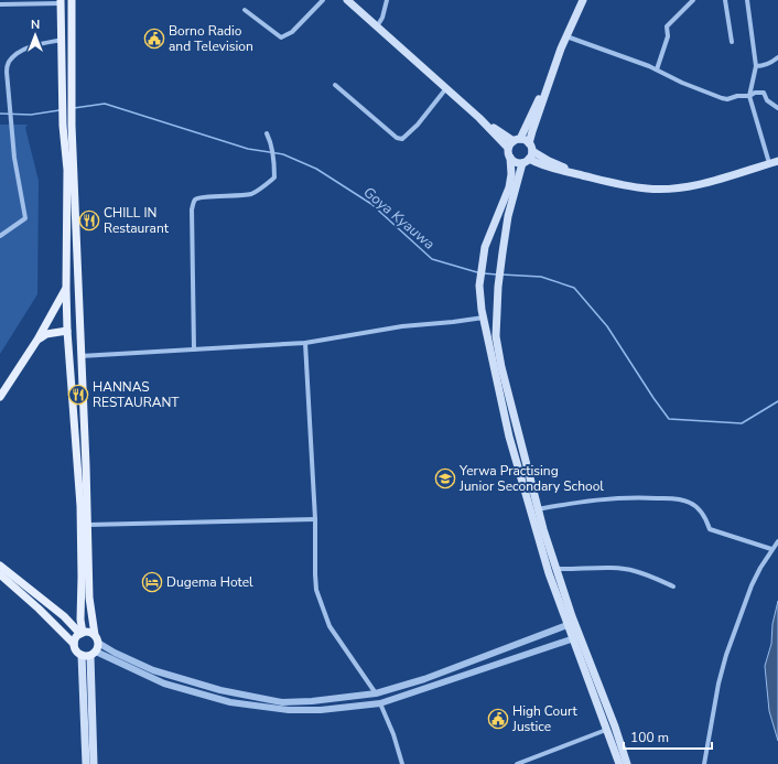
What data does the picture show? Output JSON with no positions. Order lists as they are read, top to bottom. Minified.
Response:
{"water":["Goya Kyauwa"],"places":{"public building":["Borno Radio and Television","High Court Justice"],"restaurant":["CHILL IN Restaurant","HANNAS RESTAURANT"],"school or university":["Yerwa Practising Junior Secondary School"],"hotel":["Dugema Hotel"]},"scale_bar":"100 m","north":"top"}
